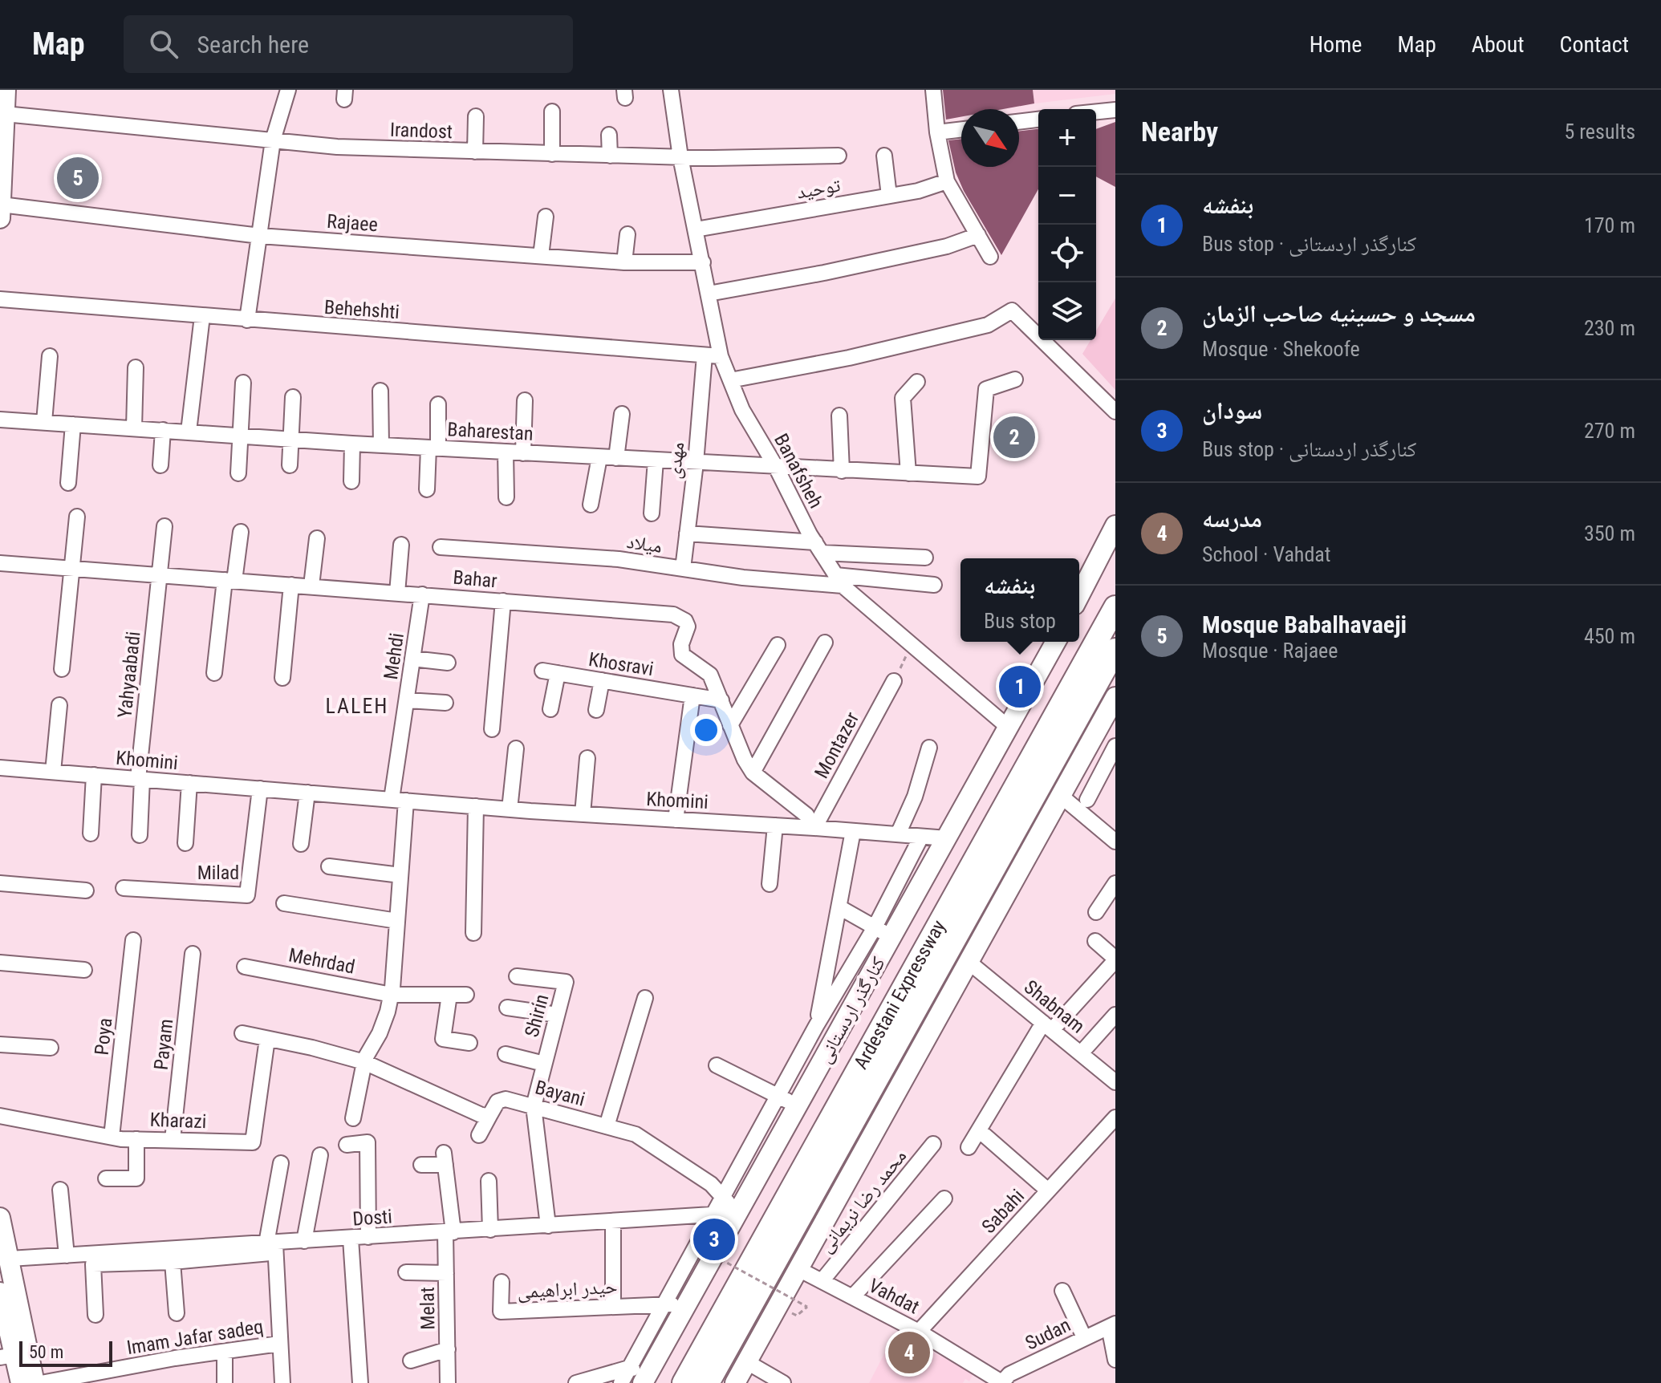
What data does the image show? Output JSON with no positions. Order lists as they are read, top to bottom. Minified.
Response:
{"streets":{"highway":["Ardestani Expressway"],"main road":["کنارگذر اردستانی"],"street":["Irandost","توحید","Rajaee","Behehshti","Baharestan","مهدی","Banafsheh","میلاد","Bahar","Mehdi","Khosravi","Yahyaabadi","Montazer","Khomini","Milad","Mehrdad","Shabnam","Shirin","Poya","Payam","Bayani","Kharazi","محمد رضا نریمانی","Sabahi","Dosti","حیدر ابراهیمی","Vahdat","Melat","Sudan","Imam Jafar sadeq"]},"crossings":[["Irandost","Banafsheh"],["توحید","Banafsheh"],["Rajaee","Banafsheh"],["Behehshti","مهدی"],["Behehshti","Banafsheh"],["Baharestan","مهدی"],["Baharestan","Banafsheh"],["مهدی","میلاد"],["Banafsheh","میلاد"],["Banafsheh","کنارگذر اردستانی"],["Bahar","Mehdi"],["Bahar","Khosravi"],["Bahar","Yahyaabadi"],["Bahar","Montazer"],["Bahar","Khomini"],["Mehdi","Khomini"],["Yahyaabadi","Khomini"],["Montazer","Khomini"],["Khomini","Milad"],["Khomini","کنارگذر اردستانی"],["کنارگذر اردستانی","Bayani"],["کنارگذر اردستانی","Dosti"],["کنارگذر اردستانی","حیدر ابراهیمی"],["Shirin","Bayani"],["Poya","Kharazi"],["Payam","Kharazi"],["Bayani","Dosti"],["محمد رضا نریمانی","Vahdat"],["Sabahi","Vahdat"],["Dosti","Melat"],["Vahdat","Sudan"]],"districts":["LALEH"],"scale_bar":"50 m","north":"bottom right","page":{"header":"Map","search":"Search here","nav":["Home","Map","About","Contact"],"heading":["Nearby","5 results"],"map_buttons":["+","−"],"pins":["5","2","1","3","4"],"list":[{"mark":"1","name":"بنفشه","note":"Bus stop · کنارگذر اردستانی","value":"170 m"},{"mark":"2","name":"مسجد و حسینیه صاحب الزمان","note":"Mosque · Shekoofe","value":"230 m"},{"mark":"3","name":"سودان","note":"Bus stop · کنارگذر اردستانی","value":"270 m"},{"mark":"4","name":"مدرسه","note":"School · Vahdat","value":"350 m"},{"mark":"5","name":"Mosque Babalhavaeji","note":"Mosque · Rajaee","value":"450 m"}],"popup":["بنفشه","Bus stop"],"scale":"50 m"}}
